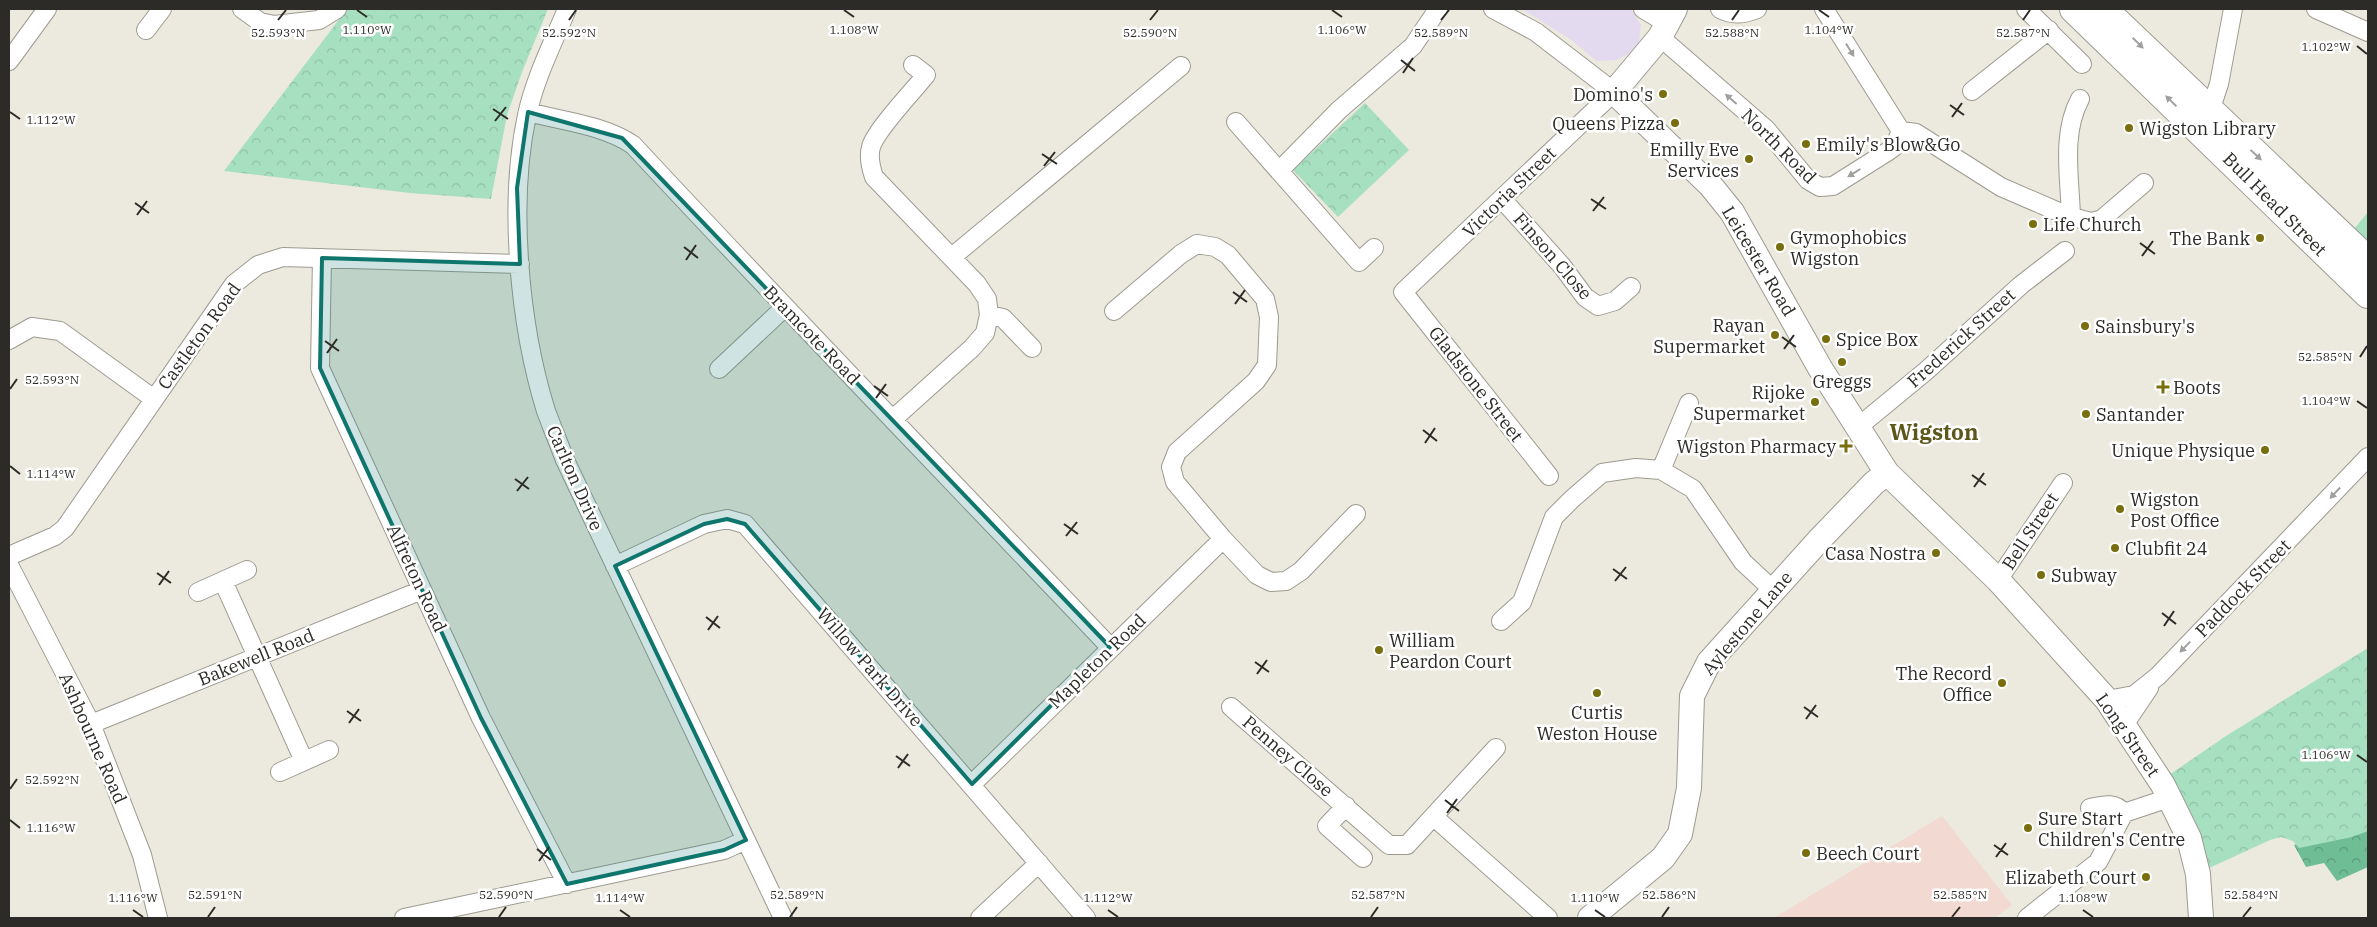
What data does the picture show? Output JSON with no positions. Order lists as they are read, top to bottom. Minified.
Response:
{"streets":{"main road":["Bull Head Street","Leicester Road","Aylestone Lane","Long Street"],"street":["North Road","Victoria Street","Finson Close","Bramcote Road","Castleton Road","Frederick Street","Gladstone Street","Carlton Drive","Bell Street","Alfreton Road","Paddock Street","Bakewell Road","Mapleton Road","Willow Park Drive","Ashbourne Road","Penney Close"]},"crossings":[["Victoria Street","Finson Close"],["Victoria Street","Leicester Road"],["Victoria Street","Gladstone Street"],["Leicester Road","Frederick Street"],["Leicester Road","Bell Street"],["Leicester Road","Aylestone Lane"],["Leicester Road","Long Street"],["Bramcote Road","Carlton Drive"],["Bramcote Road","Mapleton Road"],["Castleton Road","Carlton Drive"],["Castleton Road","Alfreton Road"],["Carlton Drive","Willow Park Drive"],["Bell Street","Long Street"],["Alfreton Road","Bakewell Road"],["Paddock Street","Long Street"],["Bakewell Road","Ashbourne Road"],["Mapleton Road","Willow Park Drive"]],"one_way":["Paddock Street"],"districts":["Wigston"],"places":{"other":["Domino's","Queens Pizza","Wigston Library","Emily's Blow&Go","Emilly Eve Services","Life Church","The Bank","Gymophobics Wigston","Sainsbury's","Rayan Supermarket","Spice Box","Greggs","Rijoke Supermarket","Santander","Unique Physique","Wigston Post Office","Clubfit 24","Casa Nostra","Subway","William Peardon Court","The Record Office","Curtis Weston House","Sure Start Children's Centre","Beech Court","Elizabeth Court"],"health":["Boots","Wigston Pharmacy"]},"coordinates":["1.110°W","1.108°W","1.106°W","1.104°W","52.593°N","52.590°N","52.592°N","52.589°N","52.588°N","52.587°N","1.102°W","1.112°W","52.585°N","1.114°W","1.116°W","52.591°N","52.586°N","52.584°N"]}
